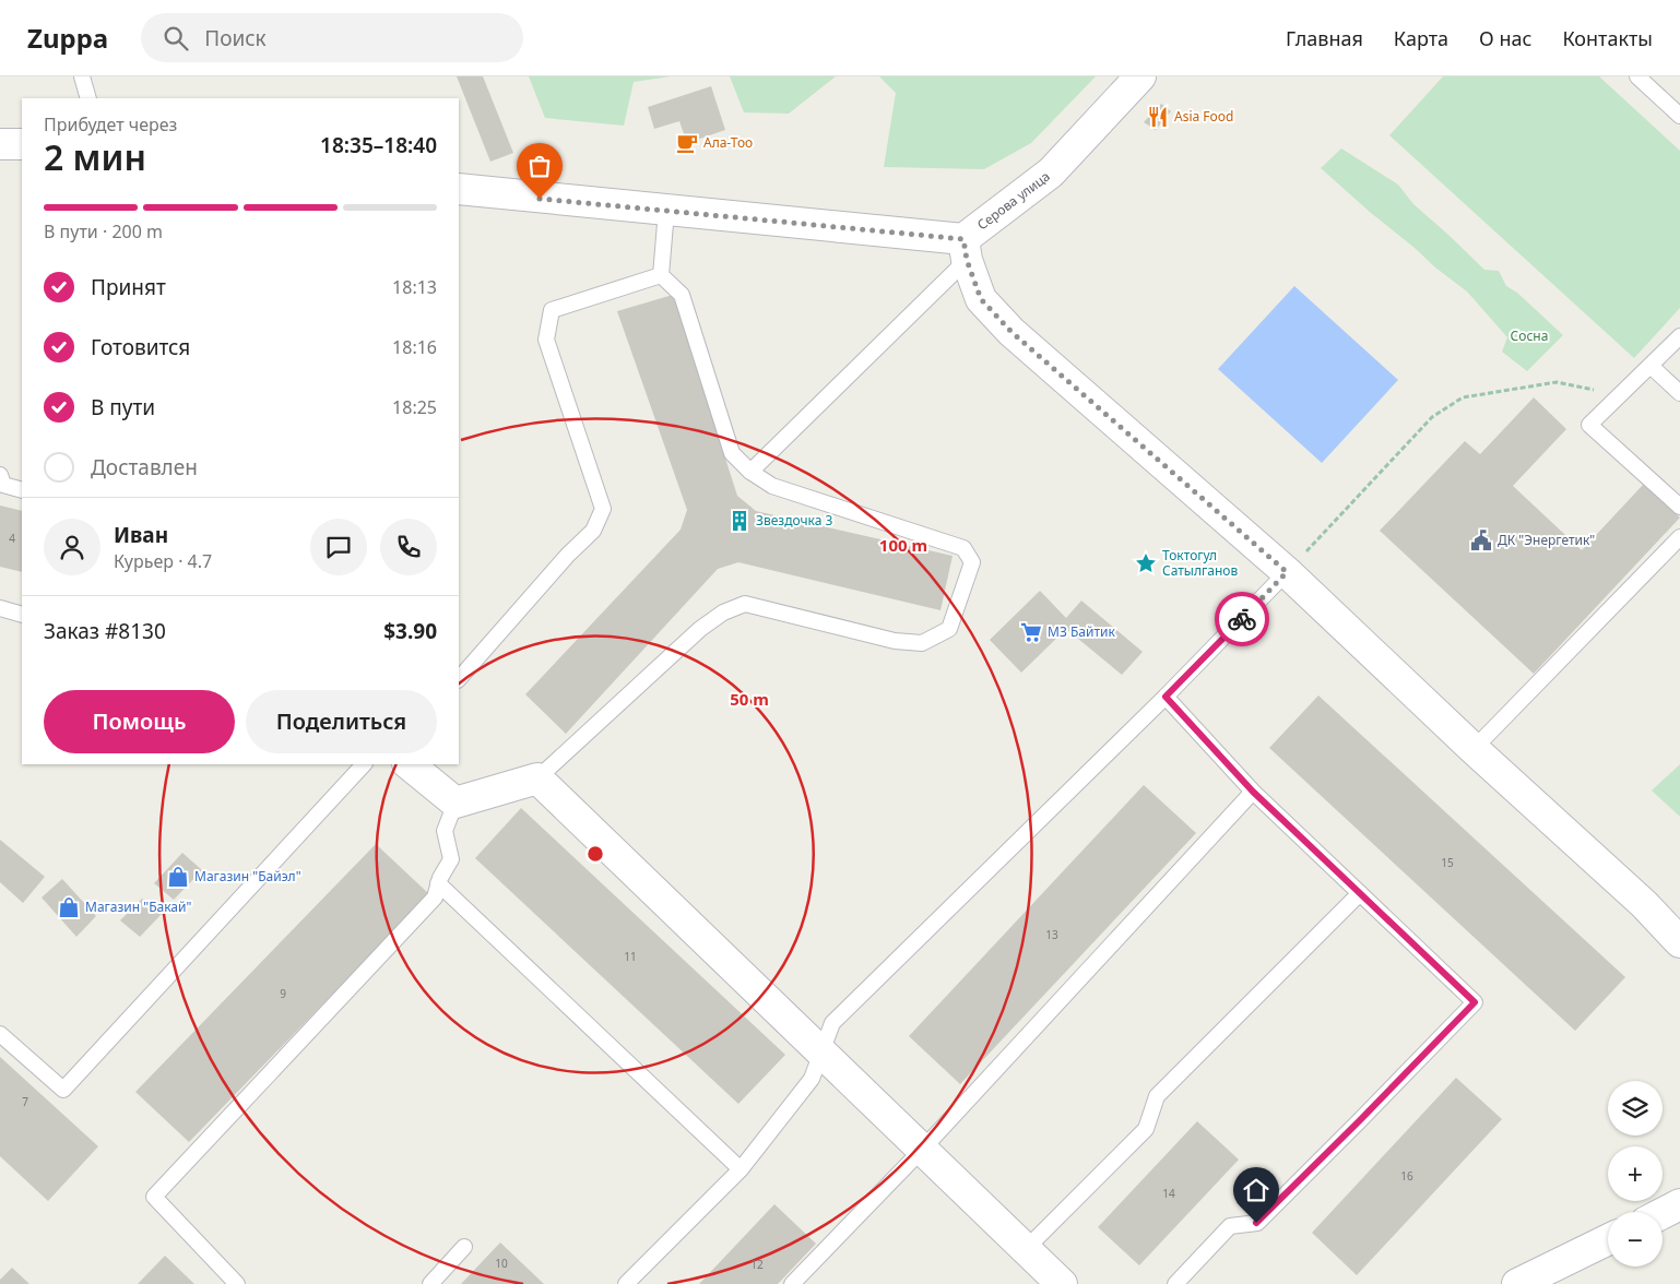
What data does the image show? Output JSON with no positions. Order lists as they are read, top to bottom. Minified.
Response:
{"streets":{"street":["Серова улица"]},"parks":["Сосна"],"places":{"restaurant":["Asia Food"],"cafe":["Ала-Тоо"],"building":["Звездочка 3"],"public building":["ДК \"Энергетик\""],"place":["Токтогул Сатылганов"],"supermarket":["МЗ Байтик"],"shop":["Магазин \"Байэл\"","Магазин \"Бакай\""]},"house_numbers":["4","15","13","11","9","7","16","14","10","12"],"page":{"header":"Zuppa","search":"Поиск","nav":["Главная","Карта","О нас","Контакты"],"heading":["2 мин","Прибудет через","18:35–18:40"],"panel":["Иван","Курьер · 4.7","Заказ #8130","$3.90"],"bar":"В пути · 200 m","list":[["Принят","18:13"],["Готовится","18:16"],["В пути","18:25"],"Доставлен"],"buttons":["Помощь","Поделиться"],"map_buttons":["+","−"]},"rings":["100 m","50 m"]}
